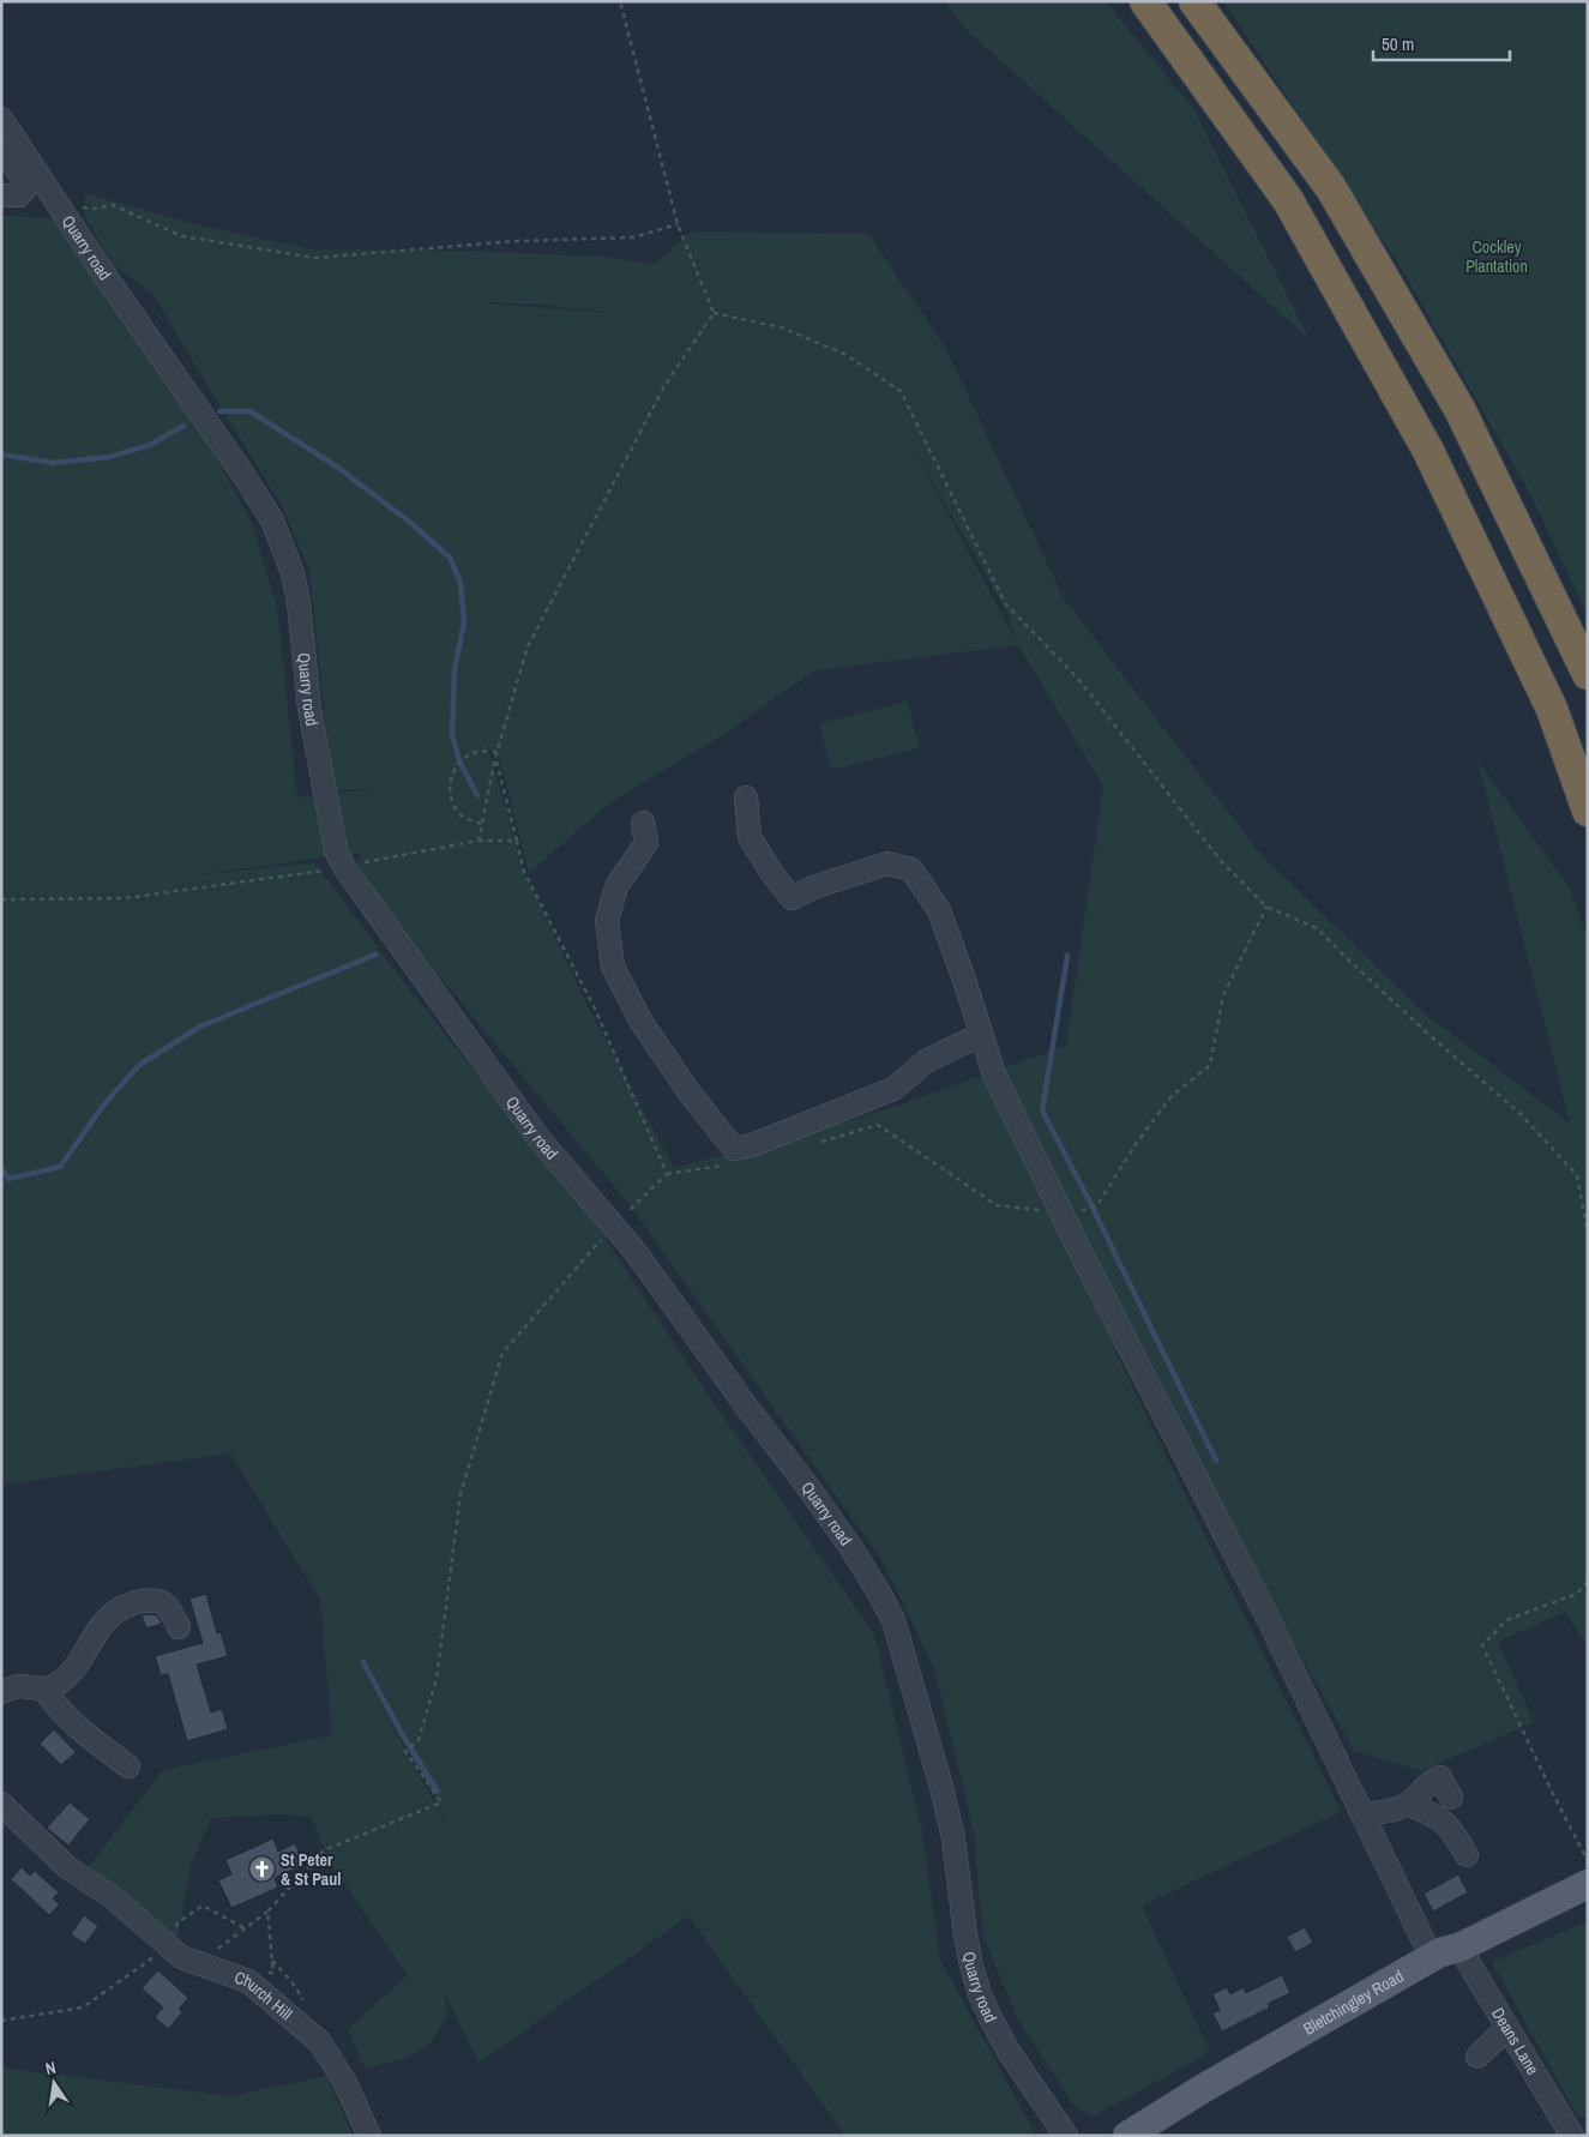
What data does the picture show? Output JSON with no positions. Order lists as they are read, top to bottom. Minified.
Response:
{"streets":{"main road":["Bletchingley Road"],"street":["Quarry road","Church Hill","Deans Lane"]},"crossings":[["Bletchingley Road","Deans Lane"]],"parks":["Cockley Plantation"],"places":{"church":["St Peter & St Paul"]},"scale_bar":"50 m","north":"top"}
